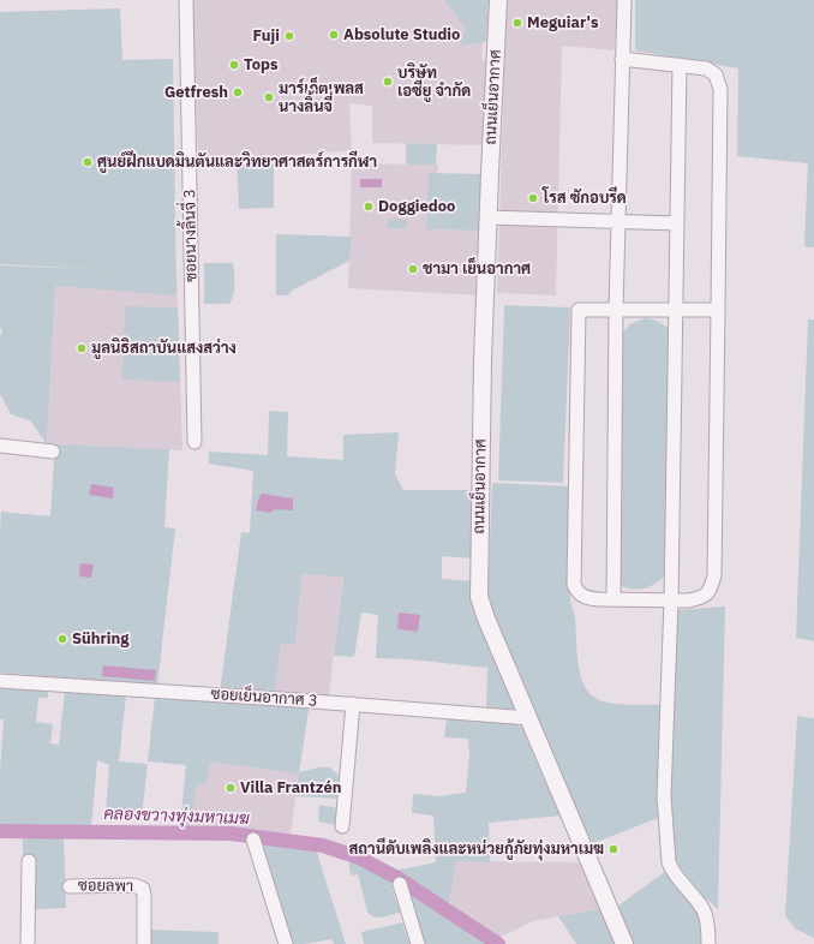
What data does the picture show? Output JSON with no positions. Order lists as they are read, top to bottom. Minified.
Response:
{"streets":{"street":["ถนนเย็นอากาศ","ซอยนางลิ้นจี่ 3","ซอยเย็นอากาศ 3","ซอยลพา"]},"crossings":[["ถนนเย็นอากาศ","ซอยเย็นอากาศ 3"]],"water":["คลองขวางทุ่งมหาเมฆ"],"places":["Meguiar's","Absolute Studio","Fuji","Tops","บริษัท เอซียู จำกัด","Getfresh","มาร์เก็ตเพลส นางลิ้นจี่","ศูนย์ฝึกแบดมินตันและวิทยาศาสตร์การกีฬา","โรส ซักอบรีด","Doggiedoo","ชามา เย็นอากาศ","มูลนิธิสถาบันแสงสว่าง","Sühring","Villa Frantzén","สถานีดับเพลิงและหน่วยกู้ภัยทุ่งมหาเมฆ"]}
